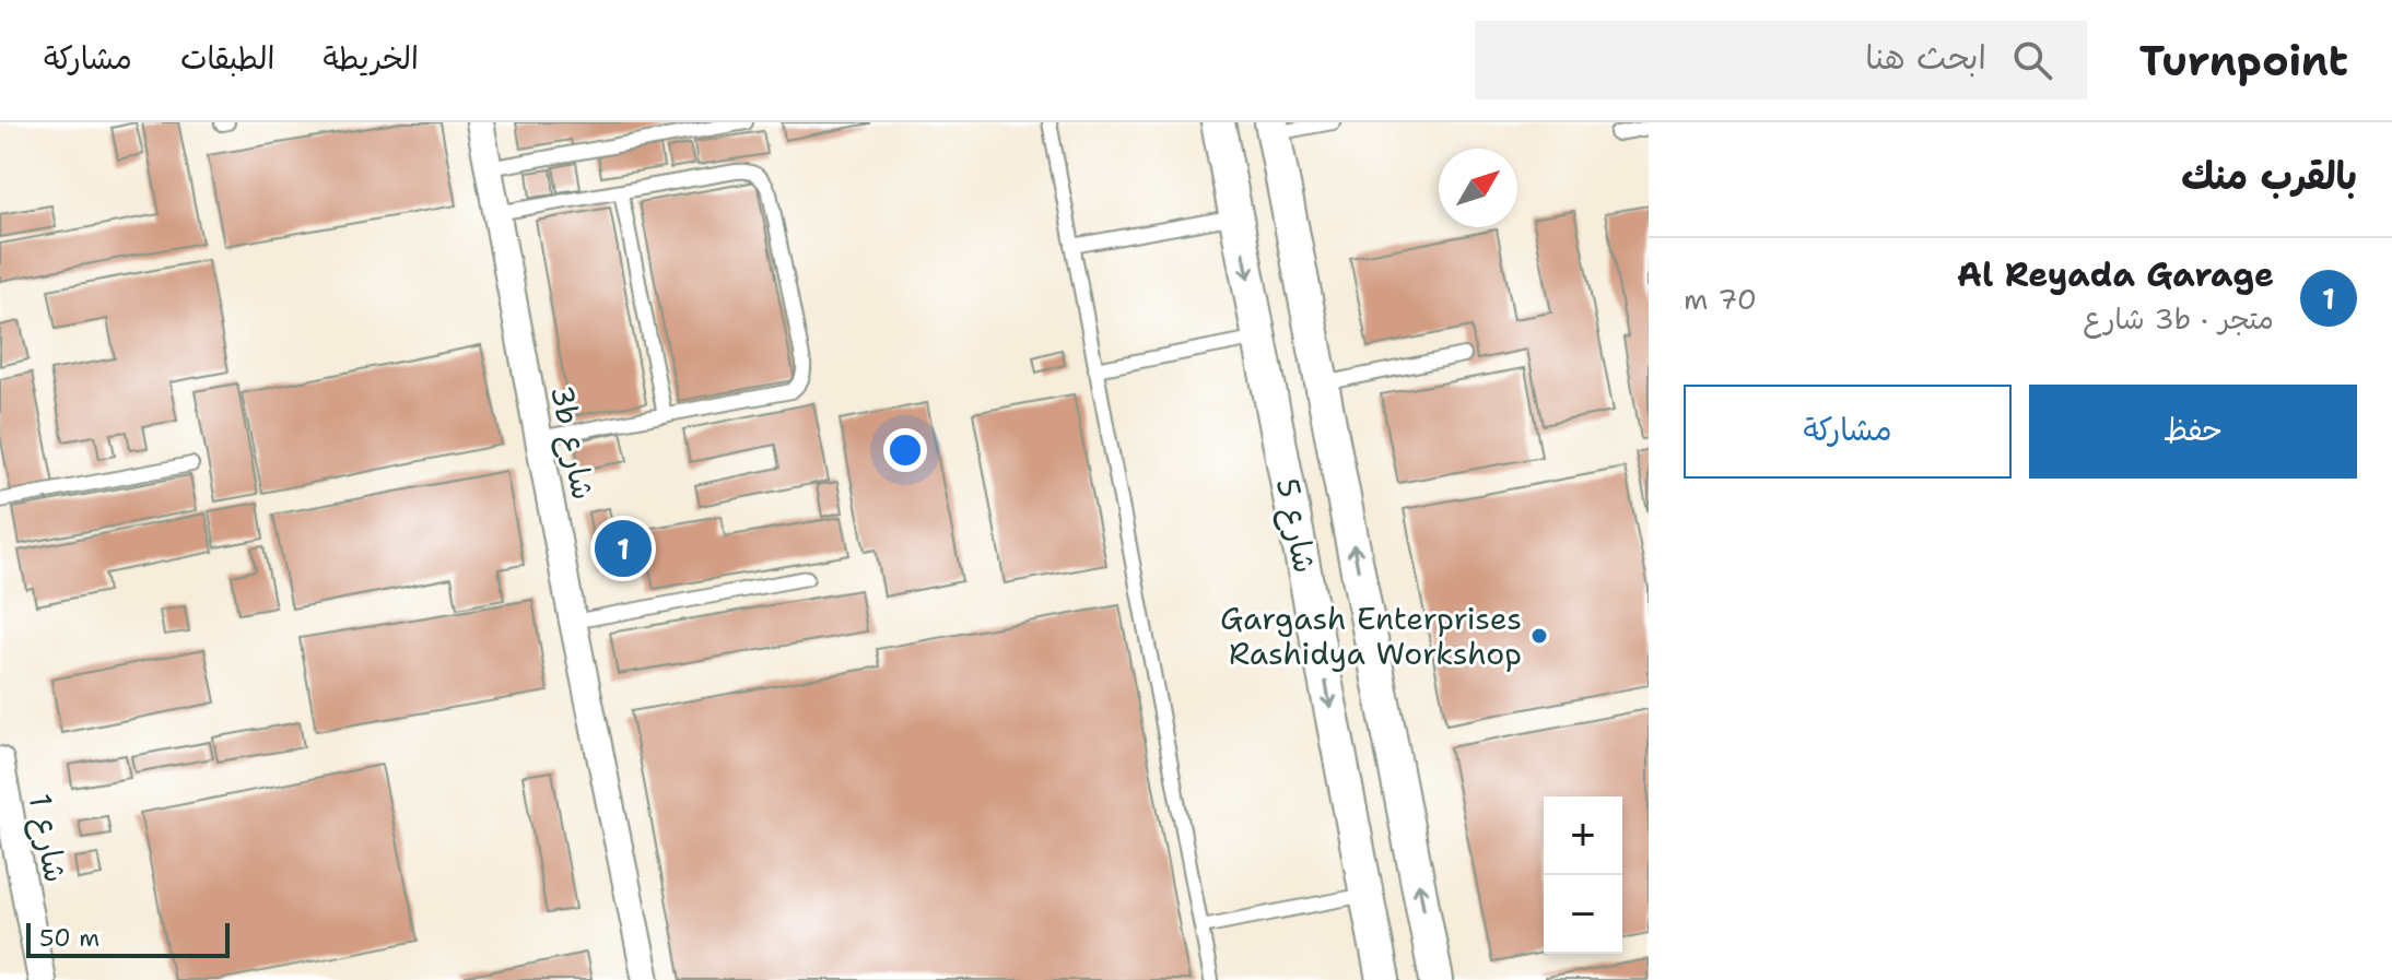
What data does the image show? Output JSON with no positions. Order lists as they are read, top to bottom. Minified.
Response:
{"streets":{"street":["3b شارع","شارع 5","شارع 1"]},"places":["Gargash Enterprises Rashidya Workshop"],"scale_bar":"50 m","north":"top right","page":{"header":"Turnpoint","search":"ابحث هنا","nav":["الخريطة","الطبقات","مشاركة"],"heading":"بالقرب منك","list":[{"mark":"1","name":"Al Reyada Garage","note":"متجر · 3b شارع","value":"70 m"}],"buttons":["حفظ","مشاركة"],"pins":"1","map_buttons":["+","−"],"scale":"50 m"}}
